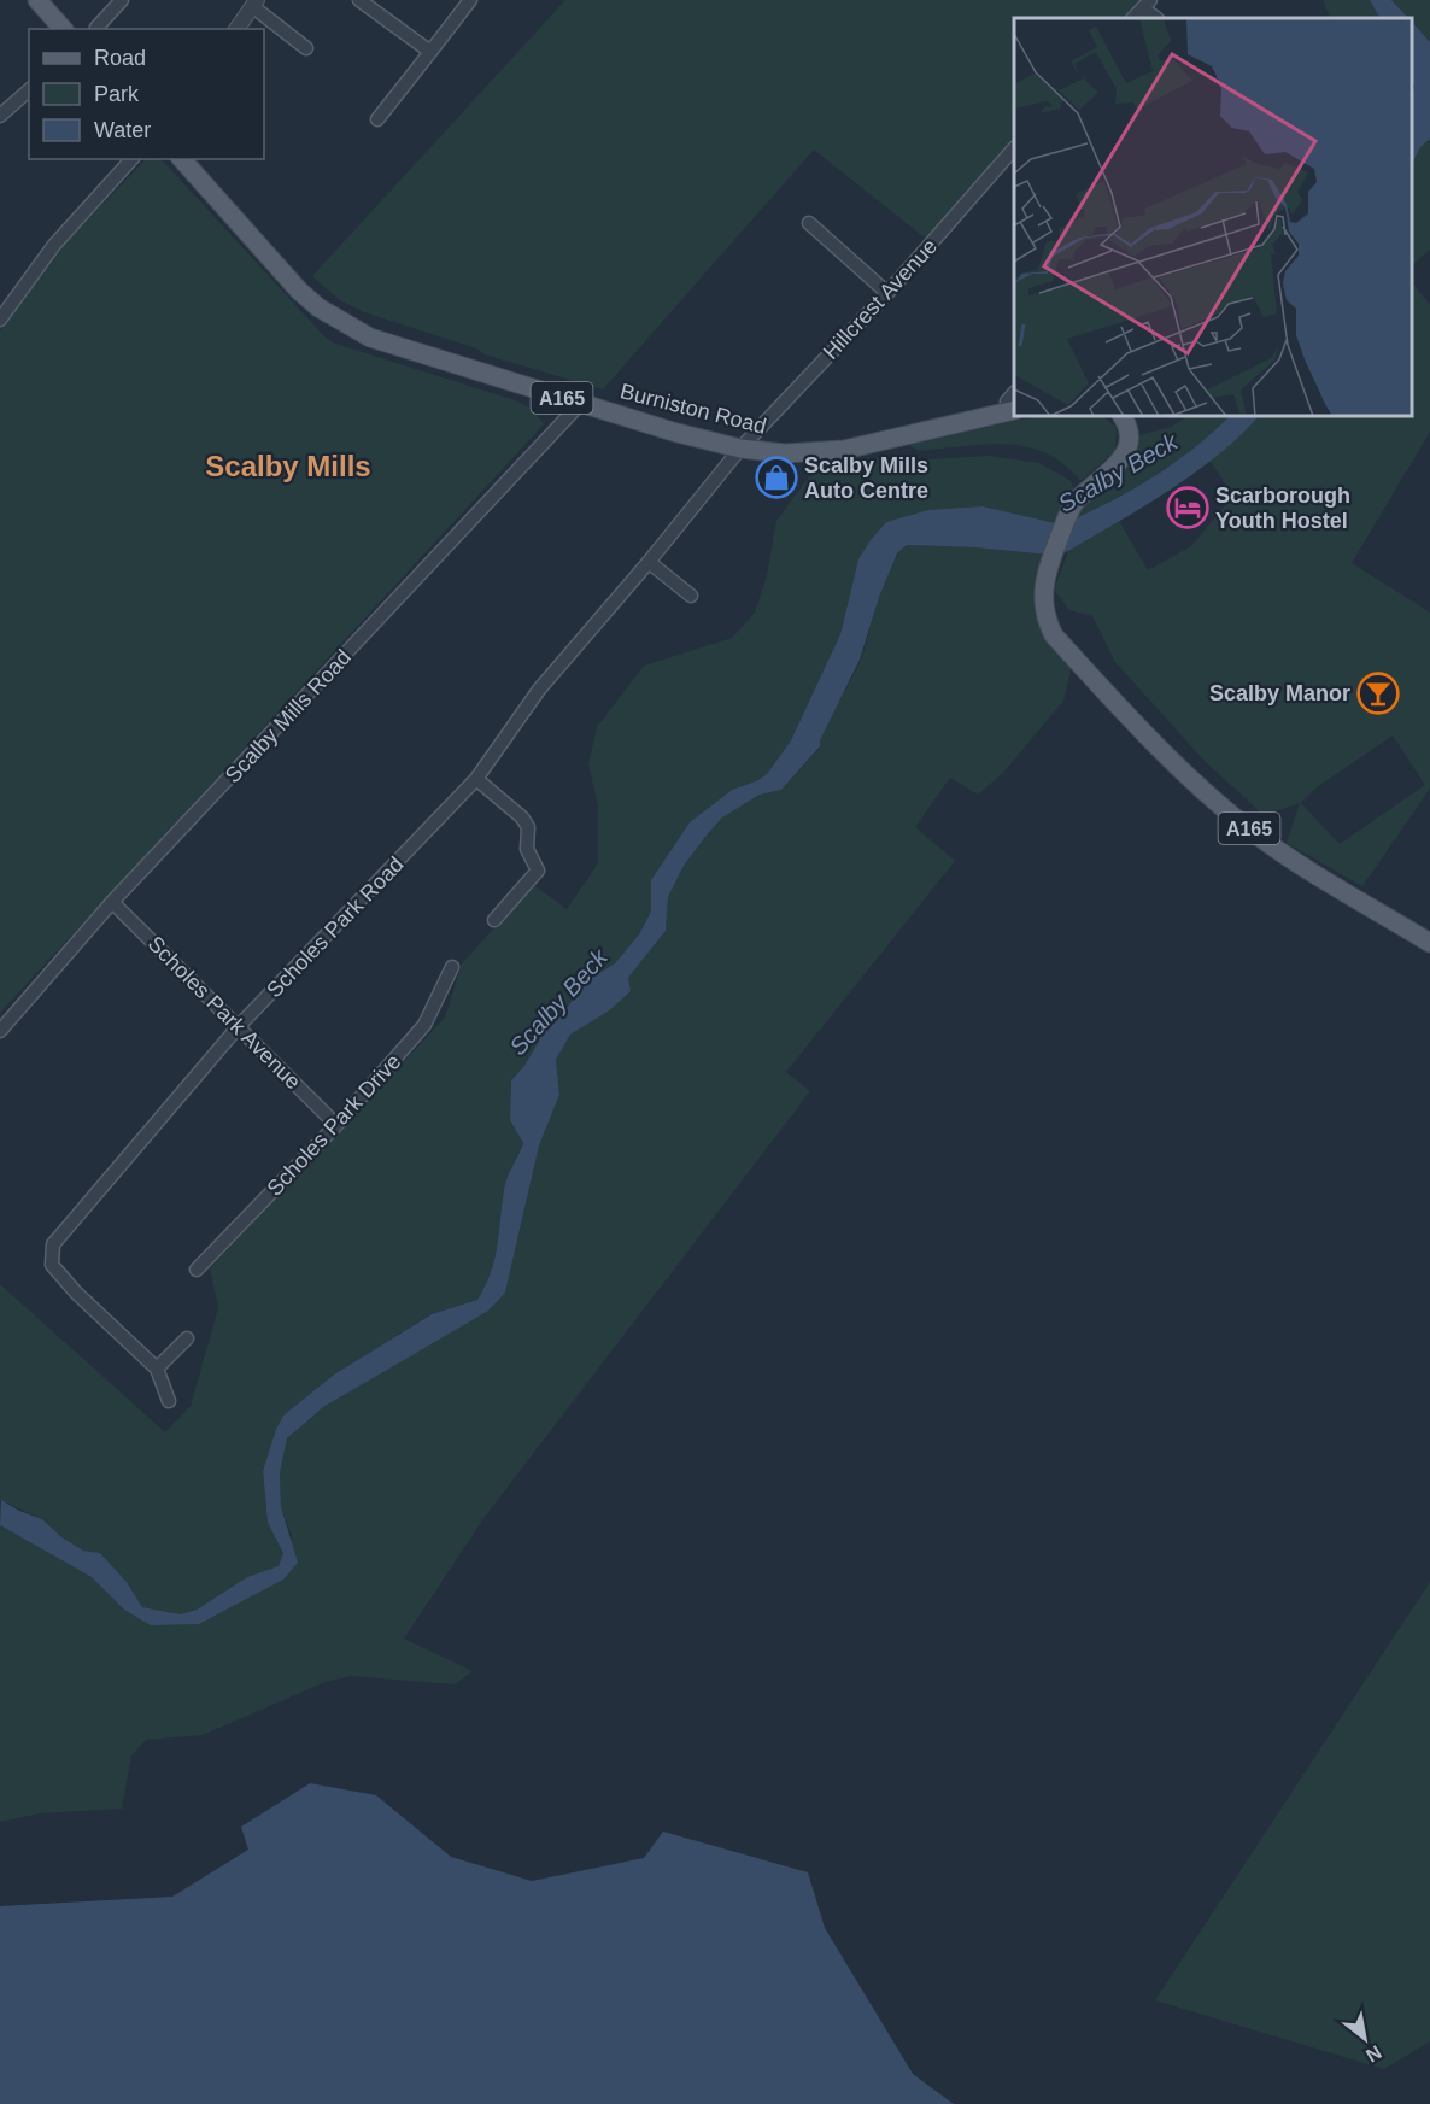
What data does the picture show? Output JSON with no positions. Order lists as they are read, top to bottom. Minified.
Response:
{"streets":{"main road":["A165","Burniston Road"],"street":["Hillcrest Avenue","Scalby Mills Road","Scholes Park Road","Scholes Park Avenue","Scholes Park Drive"]},"crossings":[["Hillcrest Avenue","Burniston Road"],["Hillcrest Avenue","Scholes Park Road"],["Burniston Road","Scalby Mills Road"],["Burniston Road","Scholes Park Road"],["Scalby Mills Road","Scholes Park Avenue"],["Scholes Park Road","Scholes Park Avenue"],["Scholes Park Avenue","Scholes Park Drive"]],"districts":["Scalby Mills"],"water":["Scalby Beck"],"places":{"shop":["Scalby Mills Auto Centre"],"hotel":["Scarborough Youth Hostel"],"bar":["Scalby Manor"]},"legend":["Road","Park","Water"],"north":"bottom right"}
